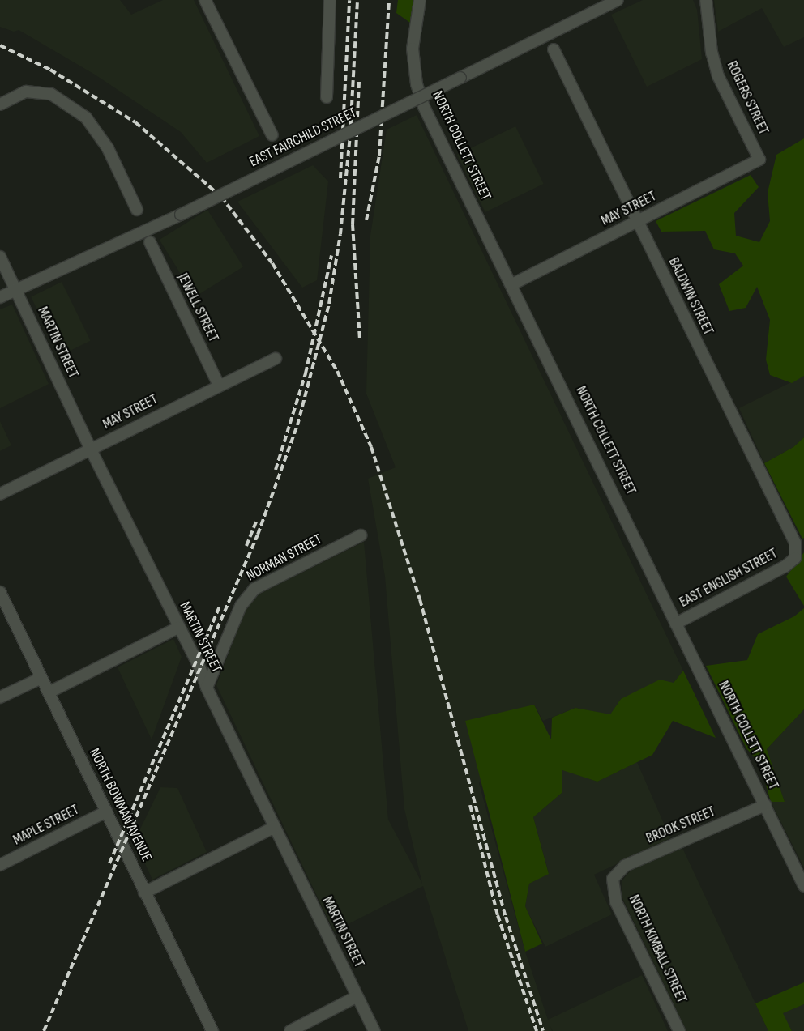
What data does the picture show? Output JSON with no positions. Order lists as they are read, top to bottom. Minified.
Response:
{"streets":{"street":["ROGERS STREET","EAST FAIRCHILD STREET","NORTH COLLETT STREET","MAY STREET","BALDWIN STREET","JEWELL STREET","MARTIN STREET","NORMAN STREET","EAST ENGLISH STREET","NORTH BOWMAN AVENUE","MAPLE STREET","BROOK STREET","NORTH KIMBALL STREET"]},"crossings":[["ROGERS STREET","MAY STREET"],["EAST FAIRCHILD STREET","MARTIN STREET"],["NORTH COLLETT STREET","MAY STREET"],["NORTH COLLETT STREET","EAST ENGLISH STREET"],["NORTH COLLETT STREET","BROOK STREET"],["MAY STREET","BALDWIN STREET"],["MAY STREET","JEWELL STREET"],["MAY STREET","MARTIN STREET"],["BALDWIN STREET","EAST ENGLISH STREET"],["MARTIN STREET","NORMAN STREET"],["NORTH BOWMAN AVENUE","MAPLE STREET"],["BROOK STREET","NORTH KIMBALL STREET"]]}
